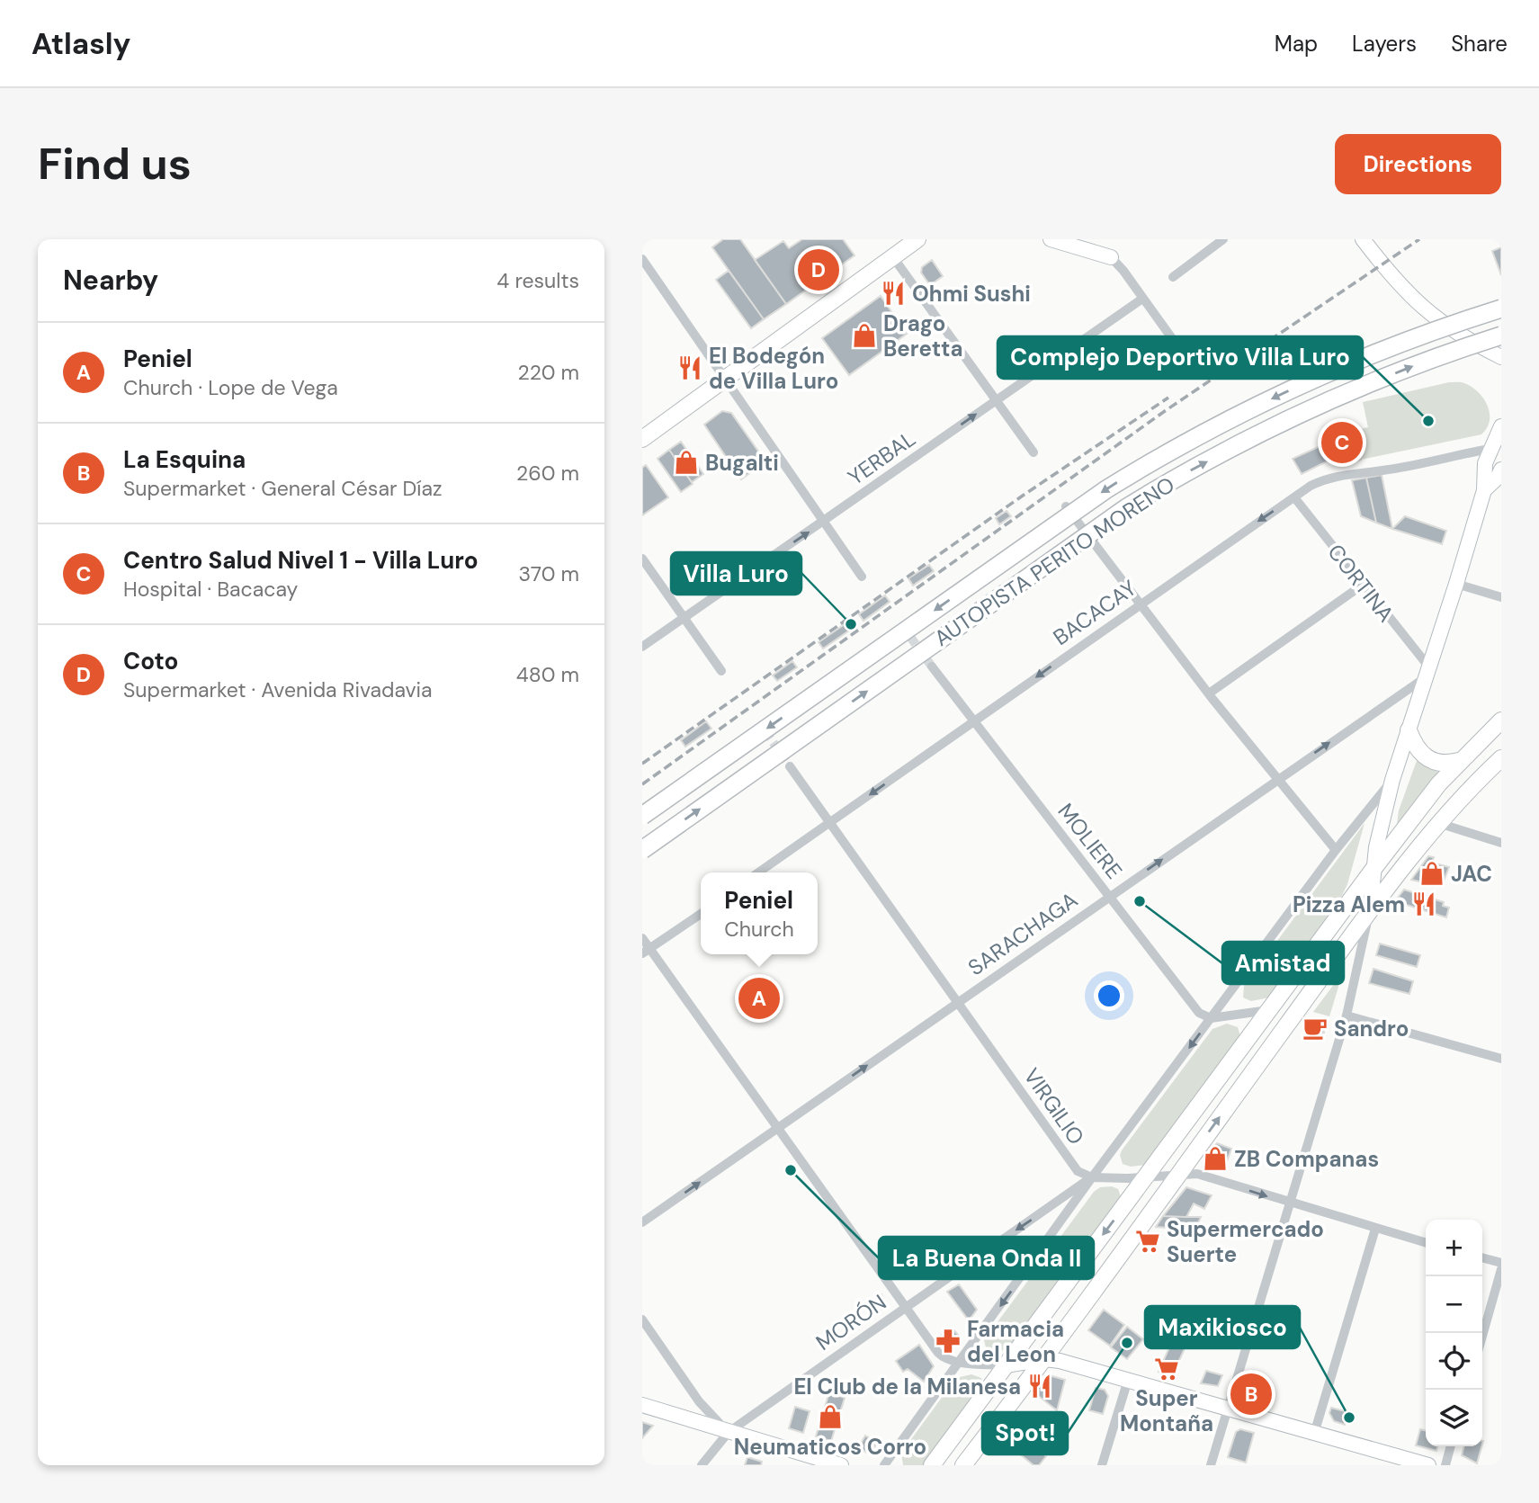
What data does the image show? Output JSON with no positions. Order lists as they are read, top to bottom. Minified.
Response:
{"streets":{"highway":["AUTOPISTA PERITO MORENO"],"street":["YERBAL","CORTINA","BACACAY","MOLIERE","SARACHAGA","VIRGILIO","MORÓN"]},"crossings":[["CORTINA","BACACAY"],["CORTINA","SARACHAGA"],["BACACAY","MOLIERE"],["BACACAY","VIRGILIO"],["MOLIERE","SARACHAGA"],["SARACHAGA","VIRGILIO"],["VIRGILIO","MORÓN"]],"one_way":["YERBAL","BACACAY","SARACHAGA"],"places":{"restaurant":["Ohmi Sushi","El Bodegón de Villa Luro","Pizza Alem","El Club de la Milanesa"],"shop":["Drago Beretta","Bugalti","JAC","ZB Companas","Neumaticos Corro"],"other":["Complejo Deportivo Villa Luro","Villa Luro","Amistad","La Buena Onda II","Spot!","Maxikiosco"],"cafe":["Sandro"],"supermarket":["Supermercado Suerte","Super Montaña"],"pharmacy":["Farmacia del Leon"]},"page":{"header":"Atlasly","nav":["Map","Layers","Share"],"buttons":"Directions","title":"Find us","heading":["Nearby","4 results"],"pins":["D","C","A","B"],"list":[{"mark":"A","name":"Peniel","note":"Church · Lope de Vega","value":"220 m"},{"mark":"B","name":"La Esquina","note":"Supermarket · General César Díaz","value":"260 m"},{"mark":"C","name":"Centro Salud Nivel 1 - Villa Luro","note":"Hospital · Bacacay","value":"370 m"},{"mark":"D","name":"Coto","note":"Supermarket · Avenida Rivadavia","value":"480 m"}],"popup":["Peniel","Church"],"map_buttons":["+","−"]}}
